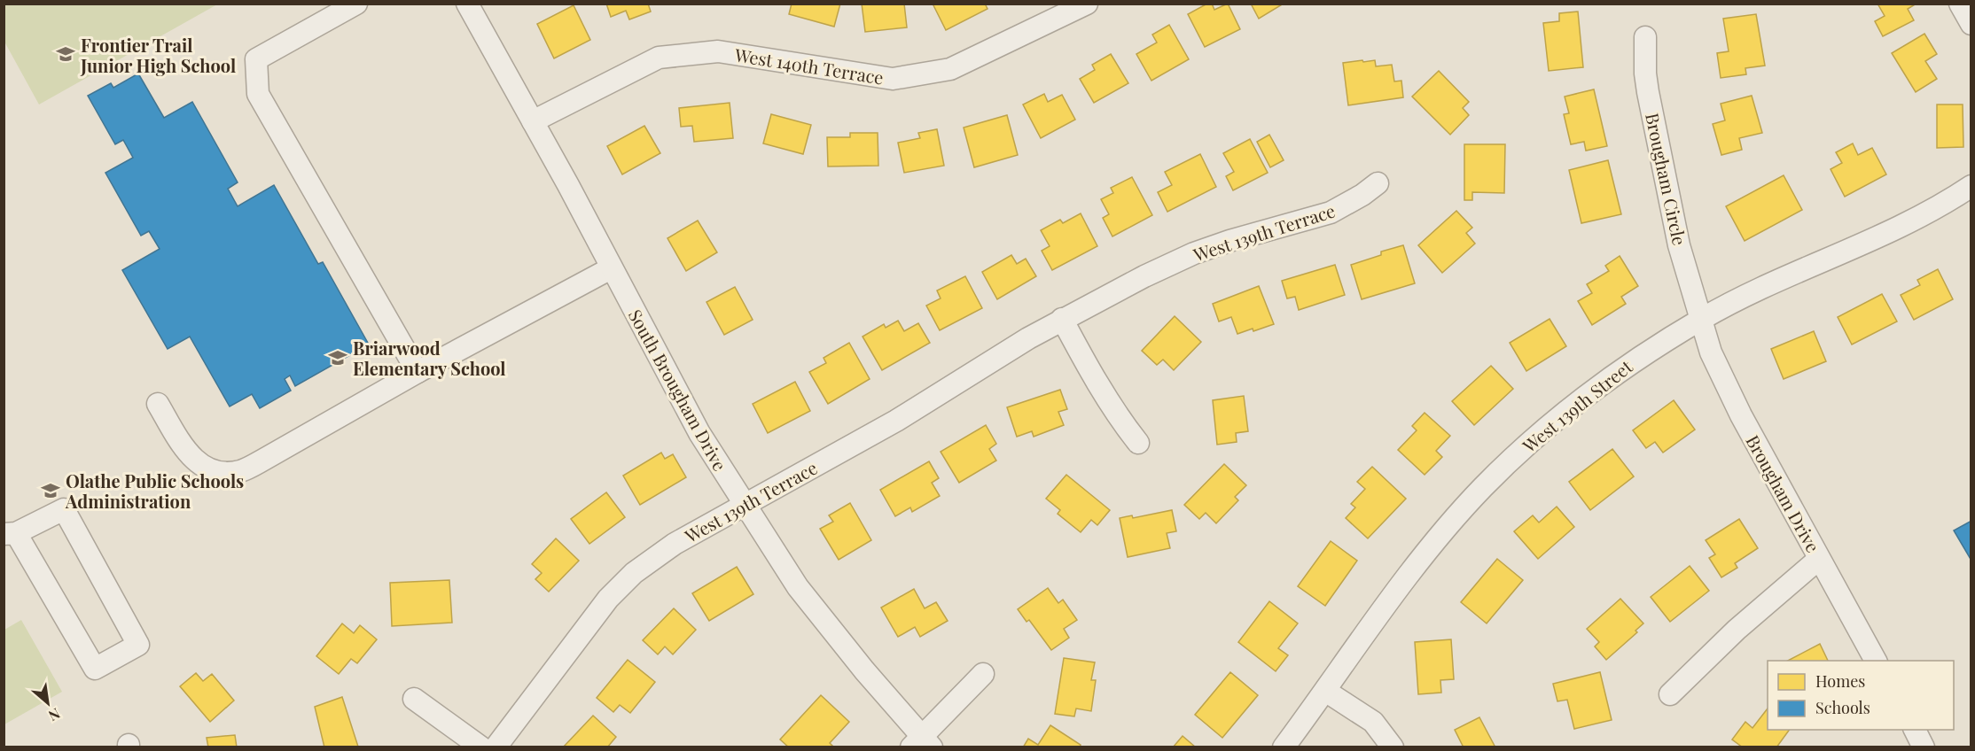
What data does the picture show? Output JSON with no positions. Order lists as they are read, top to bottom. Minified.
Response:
{"streets":{"street":["West 140th Terrace","Brougham Circle","West 139th Terrace","South Brougham Drive","West 139th Street","Brougham Drive"]},"crossings":[["West 140th Terrace","South Brougham Drive"],["Brougham Circle","West 139th Street"],["Brougham Circle","Brougham Drive"],["West 139th Terrace","South Brougham Drive"],["West 139th Street","Brougham Drive"]],"places":{"school or university":["Frontier Trail Junior High School","Briarwood Elementary School","Olathe Public Schools Administration"]},"legend":["Homes","Schools"],"north":"bottom right"}
